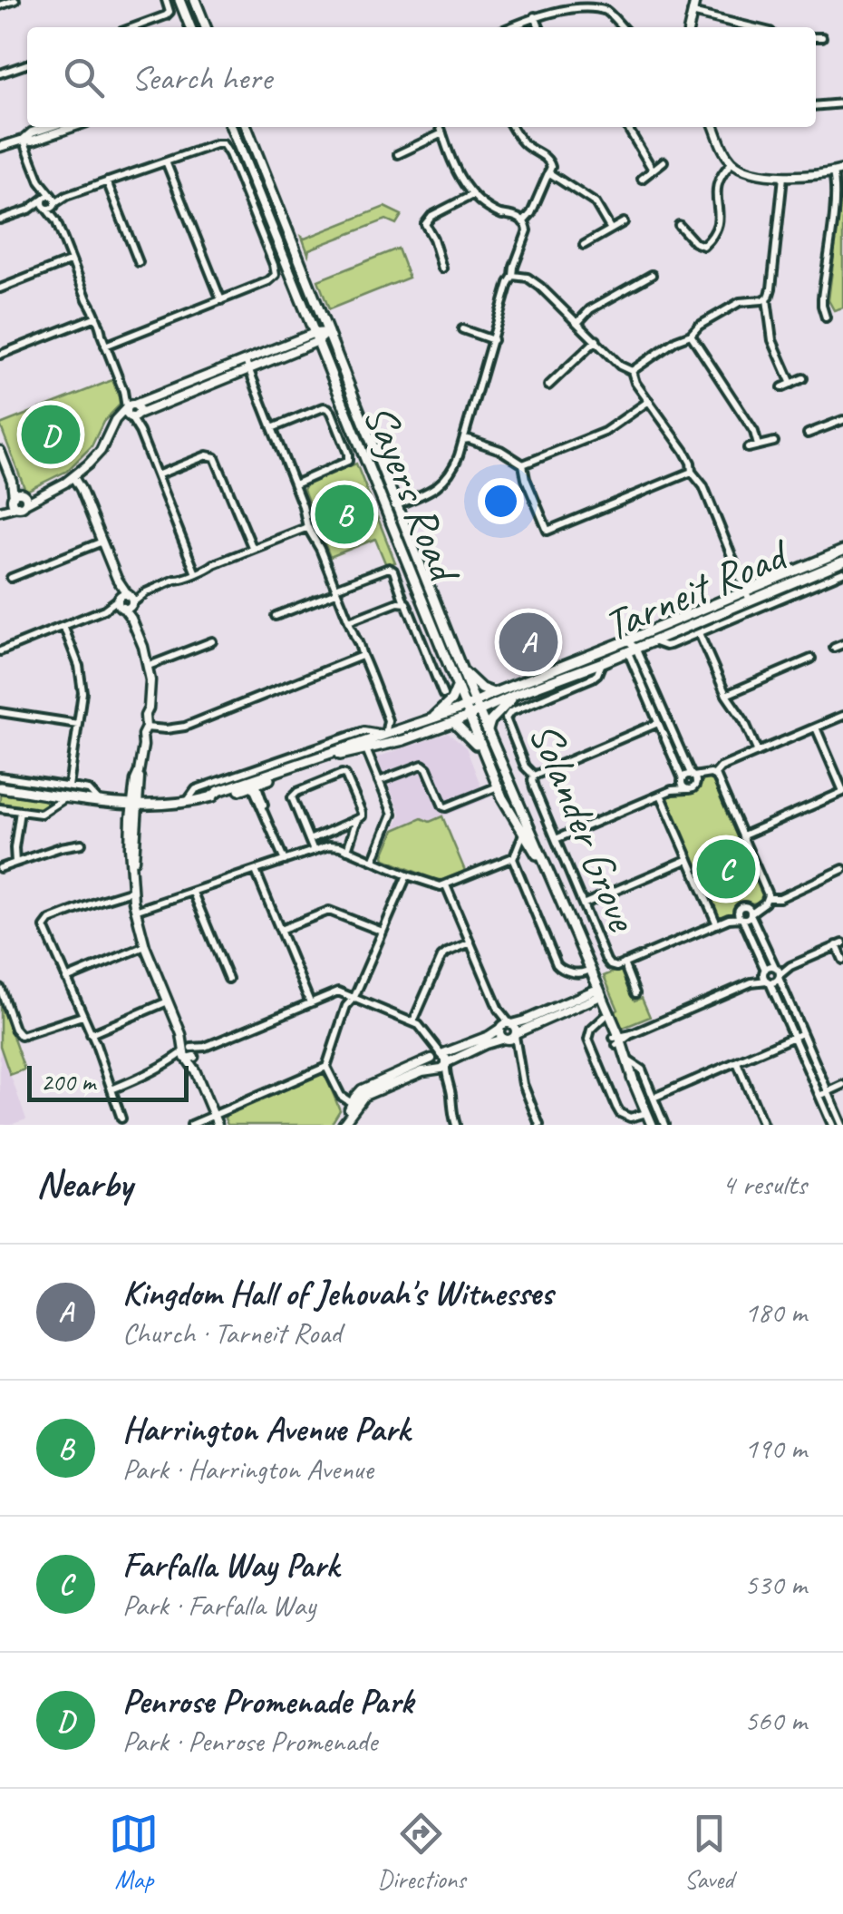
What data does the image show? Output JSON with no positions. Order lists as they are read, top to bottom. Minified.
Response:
{"streets":{"main road":["Sayers Road","Tarneit Road"],"street":["Solander Grove"]},"crossings":[["Sayers Road","Tarneit Road"],["Tarneit Road","Solander Grove"]],"scale_bar":"200 m","page":{"search":"Search here","pins":["D","B","A","C"],"scale":"200 m","heading":["Nearby","4 results"],"list":[{"mark":"A","name":"Kingdom Hall of Jehovah's Witnesses","note":"Church · Tarneit Road","value":"180 m"},{"mark":"B","name":"Harrington Avenue Park","note":"Park · Harrington Avenue","value":"190 m"},{"mark":"C","name":"Farfalla Way Park","note":"Park · Farfalla Way","value":"530 m"},{"mark":"D","name":"Penrose Promenade Park","note":"Park · Penrose Promenade","value":"560 m"}],"nav":["Map","Directions","Saved"]}}
